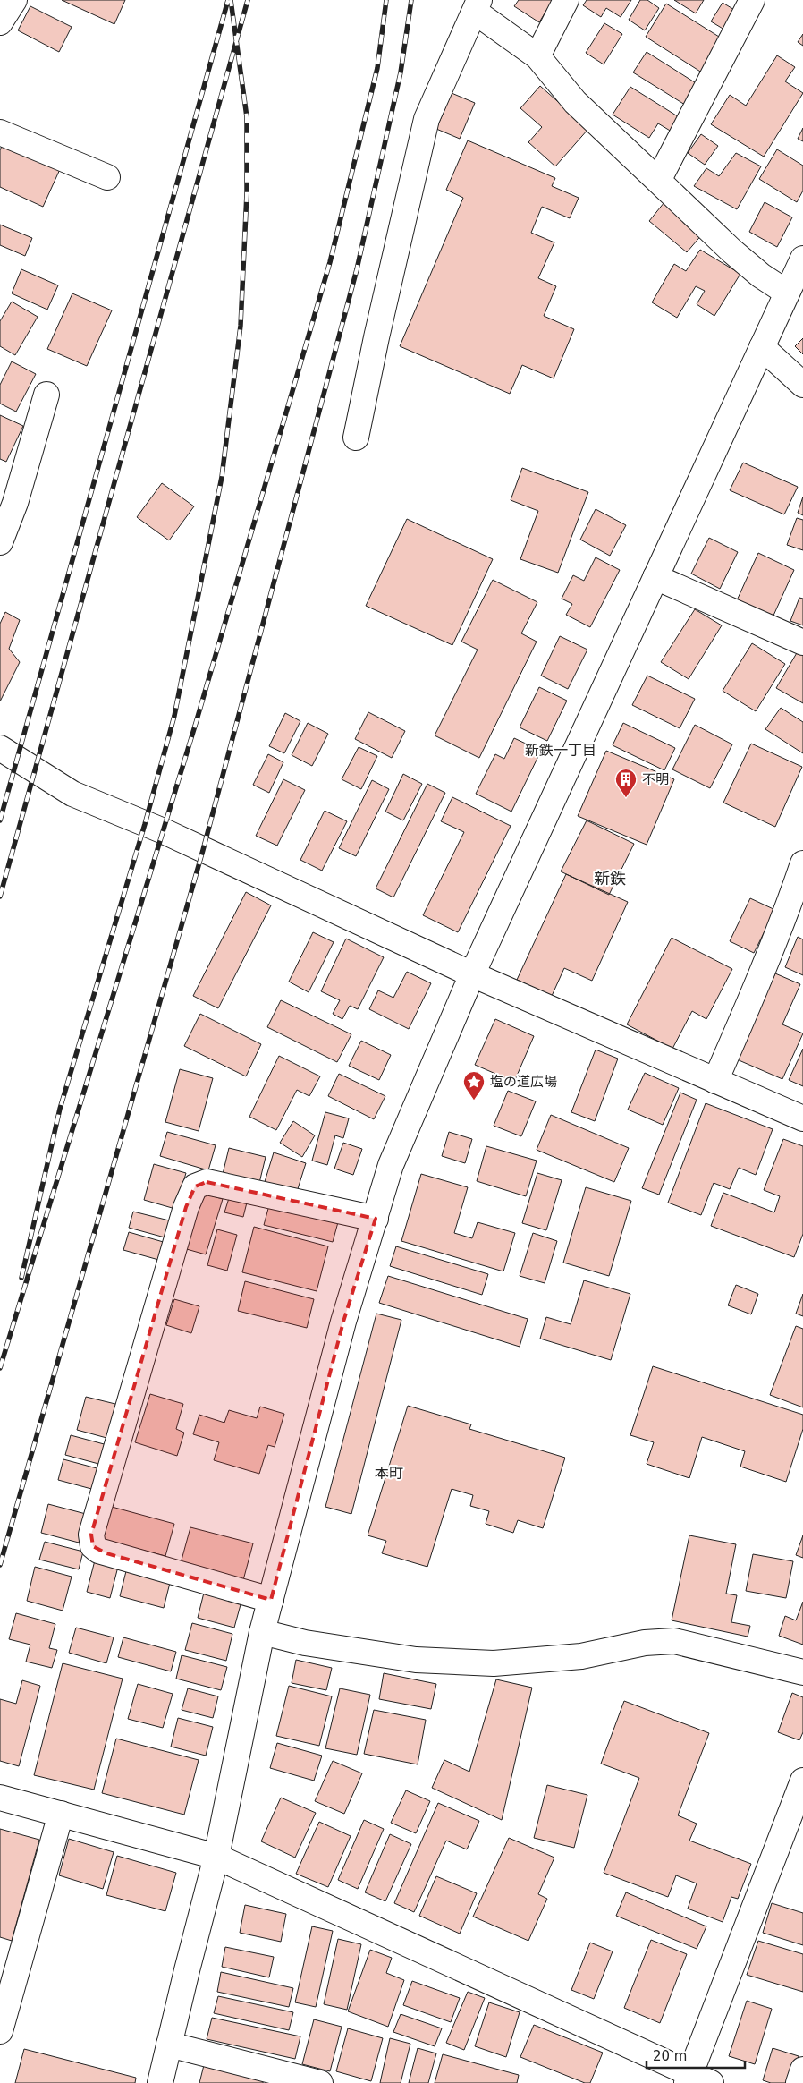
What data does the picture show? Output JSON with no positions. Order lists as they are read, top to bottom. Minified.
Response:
{"districts":["新鉄一丁目","新鉄","本町"],"places":{"building":["不明"],"place":["塩の道広場"]},"scale_bar":"20 m"}
